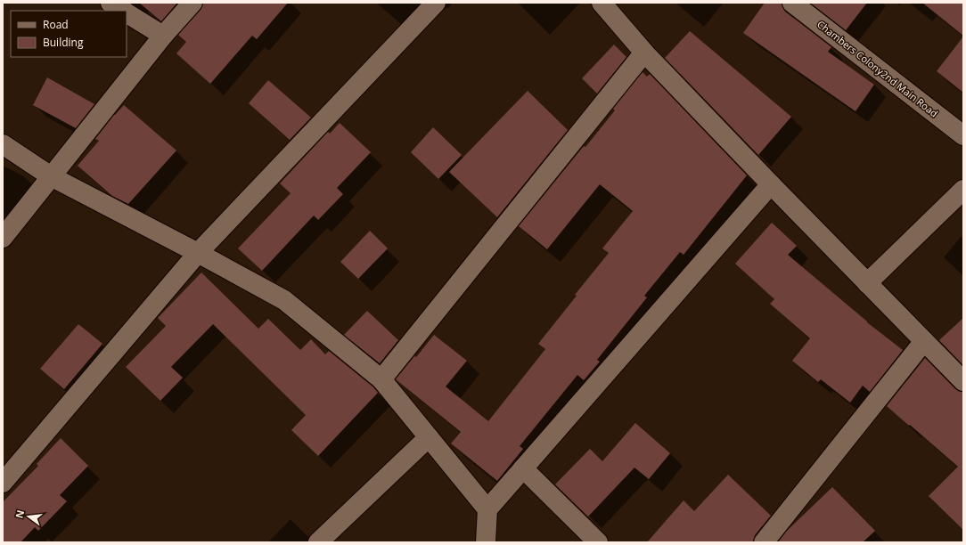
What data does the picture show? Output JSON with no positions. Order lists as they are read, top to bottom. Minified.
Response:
{"streets":{"street":["Chambers Colony2nd Main Road"]},"legend":["Road","Building"],"north":"left"}
